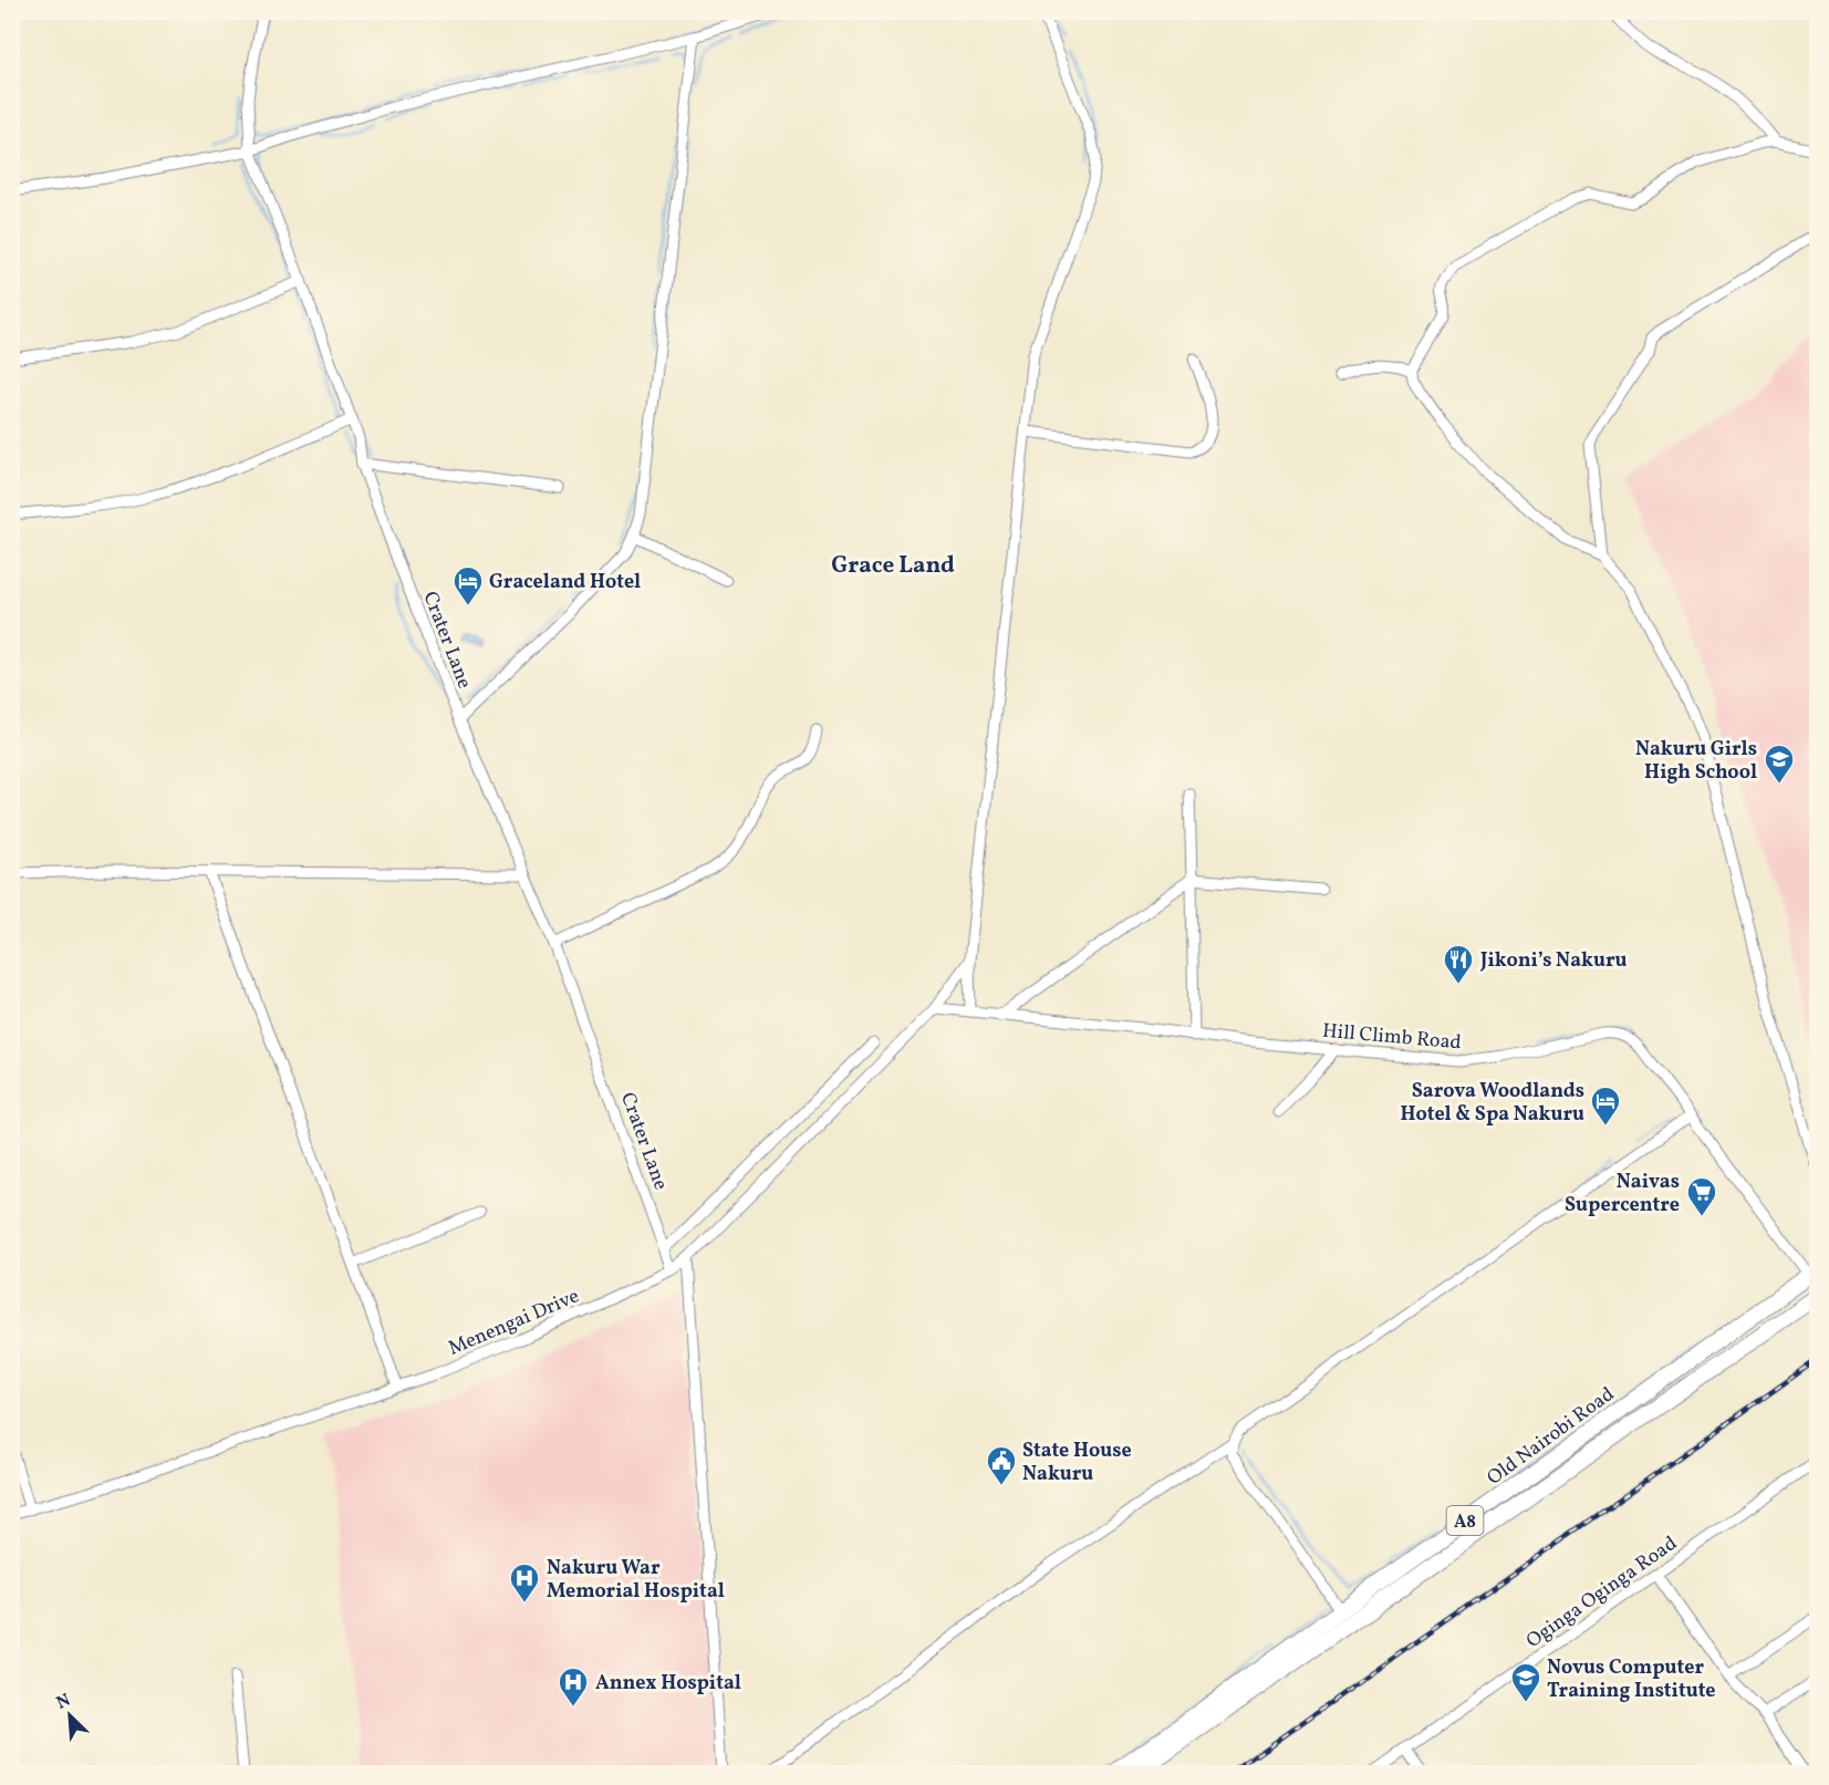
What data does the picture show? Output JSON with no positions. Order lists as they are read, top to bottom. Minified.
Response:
{"streets":{"highway":["Old Nairobi Road","A8"],"street":["Crater Lane","Hill Climb Road","Menengai Drive","Oginga Oginga Road"]},"crossings":[["Crater Lane","Menengai Drive"],["Hill Climb Road","Menengai Drive"],["Hill Climb Road","Old Nairobi Road"]],"districts":["Grace Land"],"places":{"hotel":["Graceland Hotel","Sarova Woodlands Hotel & Spa Nakuru"],"school or university":["Nakuru Girls High School","Novus Computer Training Institute"],"restaurant":["Jikoni’s Nakuru"],"supermarket":["Naivas Supercentre"],"public building":["State House Nakuru"],"hospital":["Nakuru War Memorial Hospital","Annex Hospital"]},"north":"top left"}
